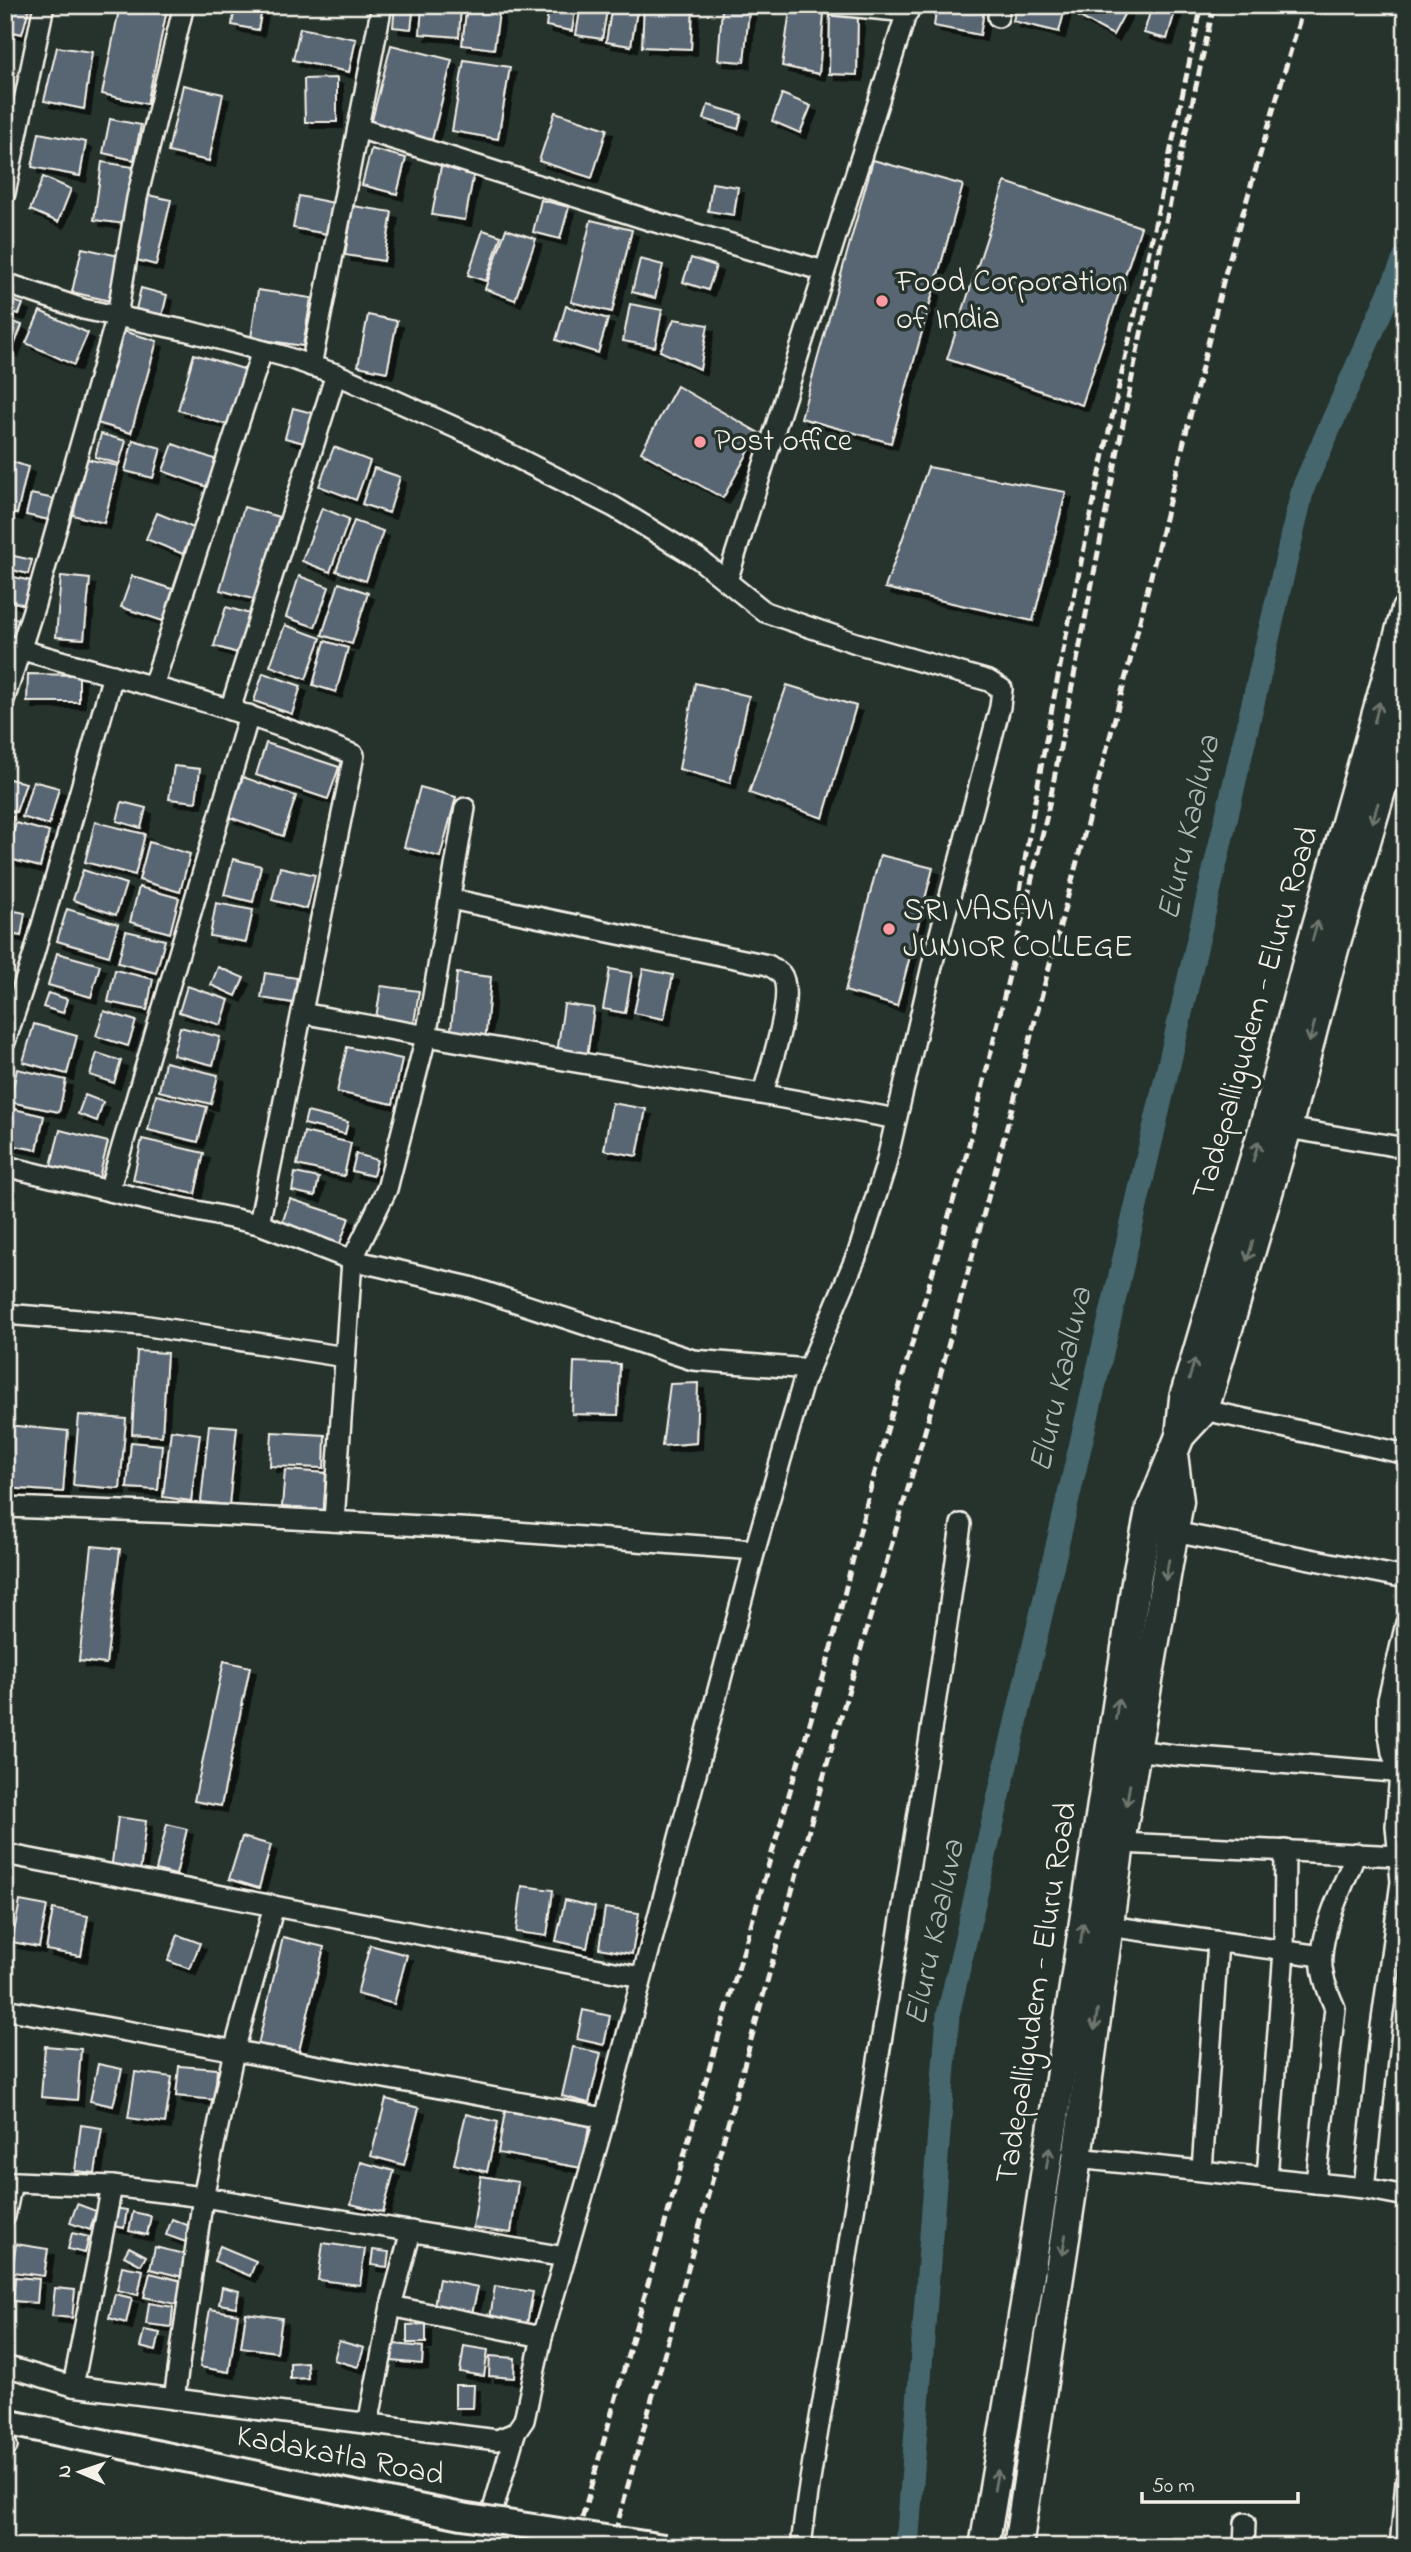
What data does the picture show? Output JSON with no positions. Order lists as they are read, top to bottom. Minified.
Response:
{"streets":{"main road":["Tadepalligudem - Eluru Road"],"street":["Kadakatla Road"]},"water":["Eluru Kaaluva"],"places":["Food Corporation of India","Post office","SRI VASAVI JUNIOR COLLEGE"],"scale_bar":"50 m","north":"left"}
